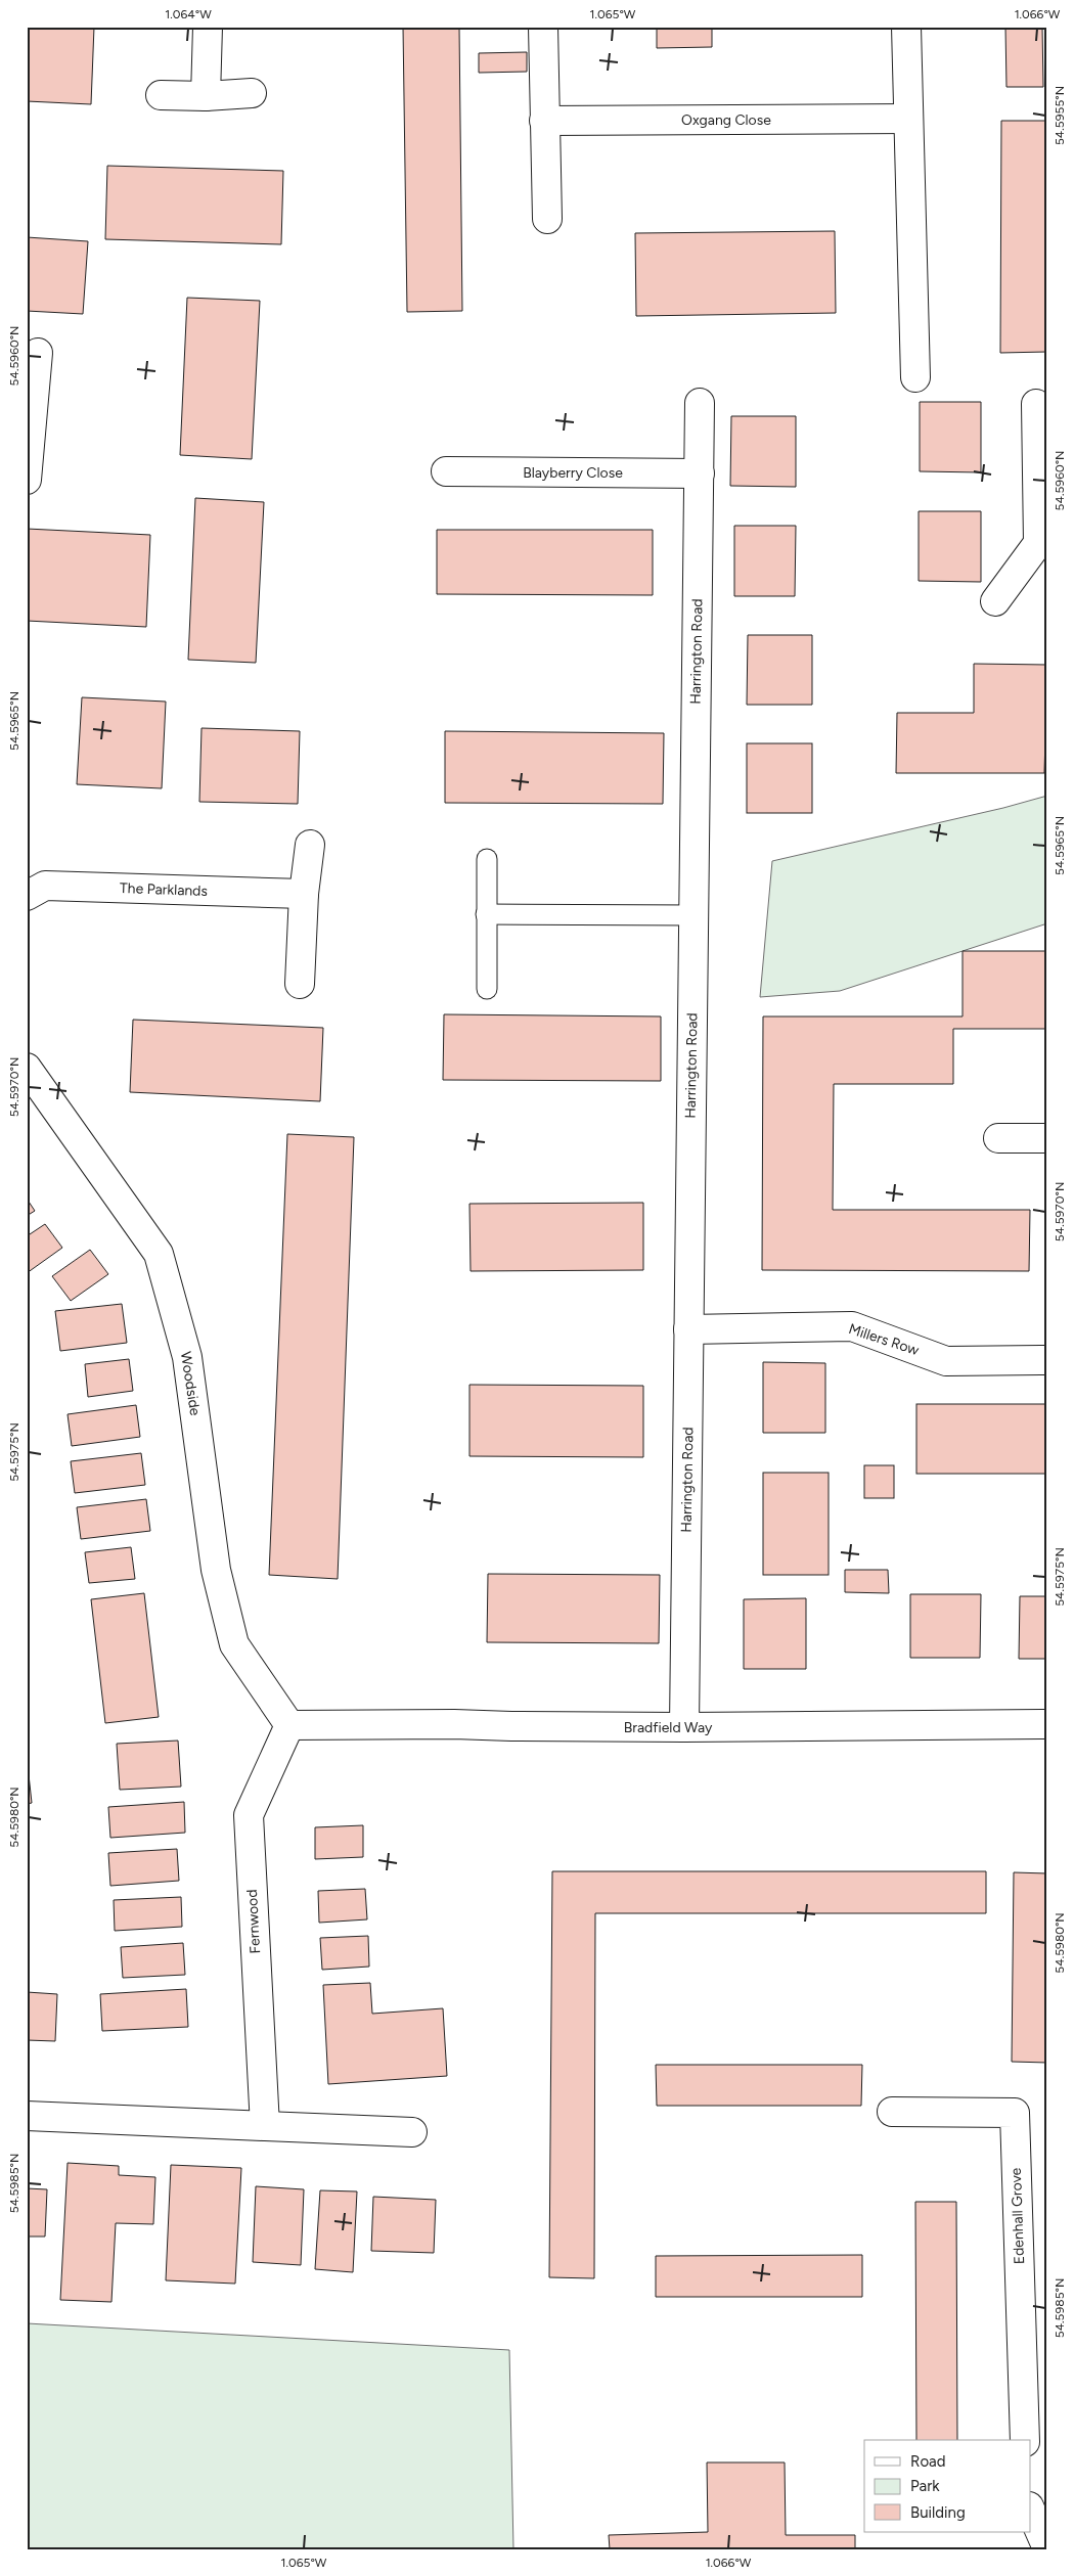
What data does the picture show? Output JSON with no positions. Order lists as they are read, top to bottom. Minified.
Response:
{"streets":{"street":["Oxgang Close","Blayberry Close","Harrington Road","The Parklands","Millers Row","Woodside","Bradfield Way","Fernwood","Edenhall Grove"]},"crossings":[["Blayberry Close","Harrington Road"],["Harrington Road","Millers Row"],["Harrington Road","Bradfield Way"],["Woodside","Bradfield Way"],["Woodside","Fernwood"],["Bradfield Way","Fernwood"]],"legend":["Road","Park","Building"],"coordinates":["1.064°W","1.065°W","1.066°W","54.5955°N","54.5960°N","54.5965°N","54.5970°N","54.5975°N","54.5980°N","54.5985°N"]}
